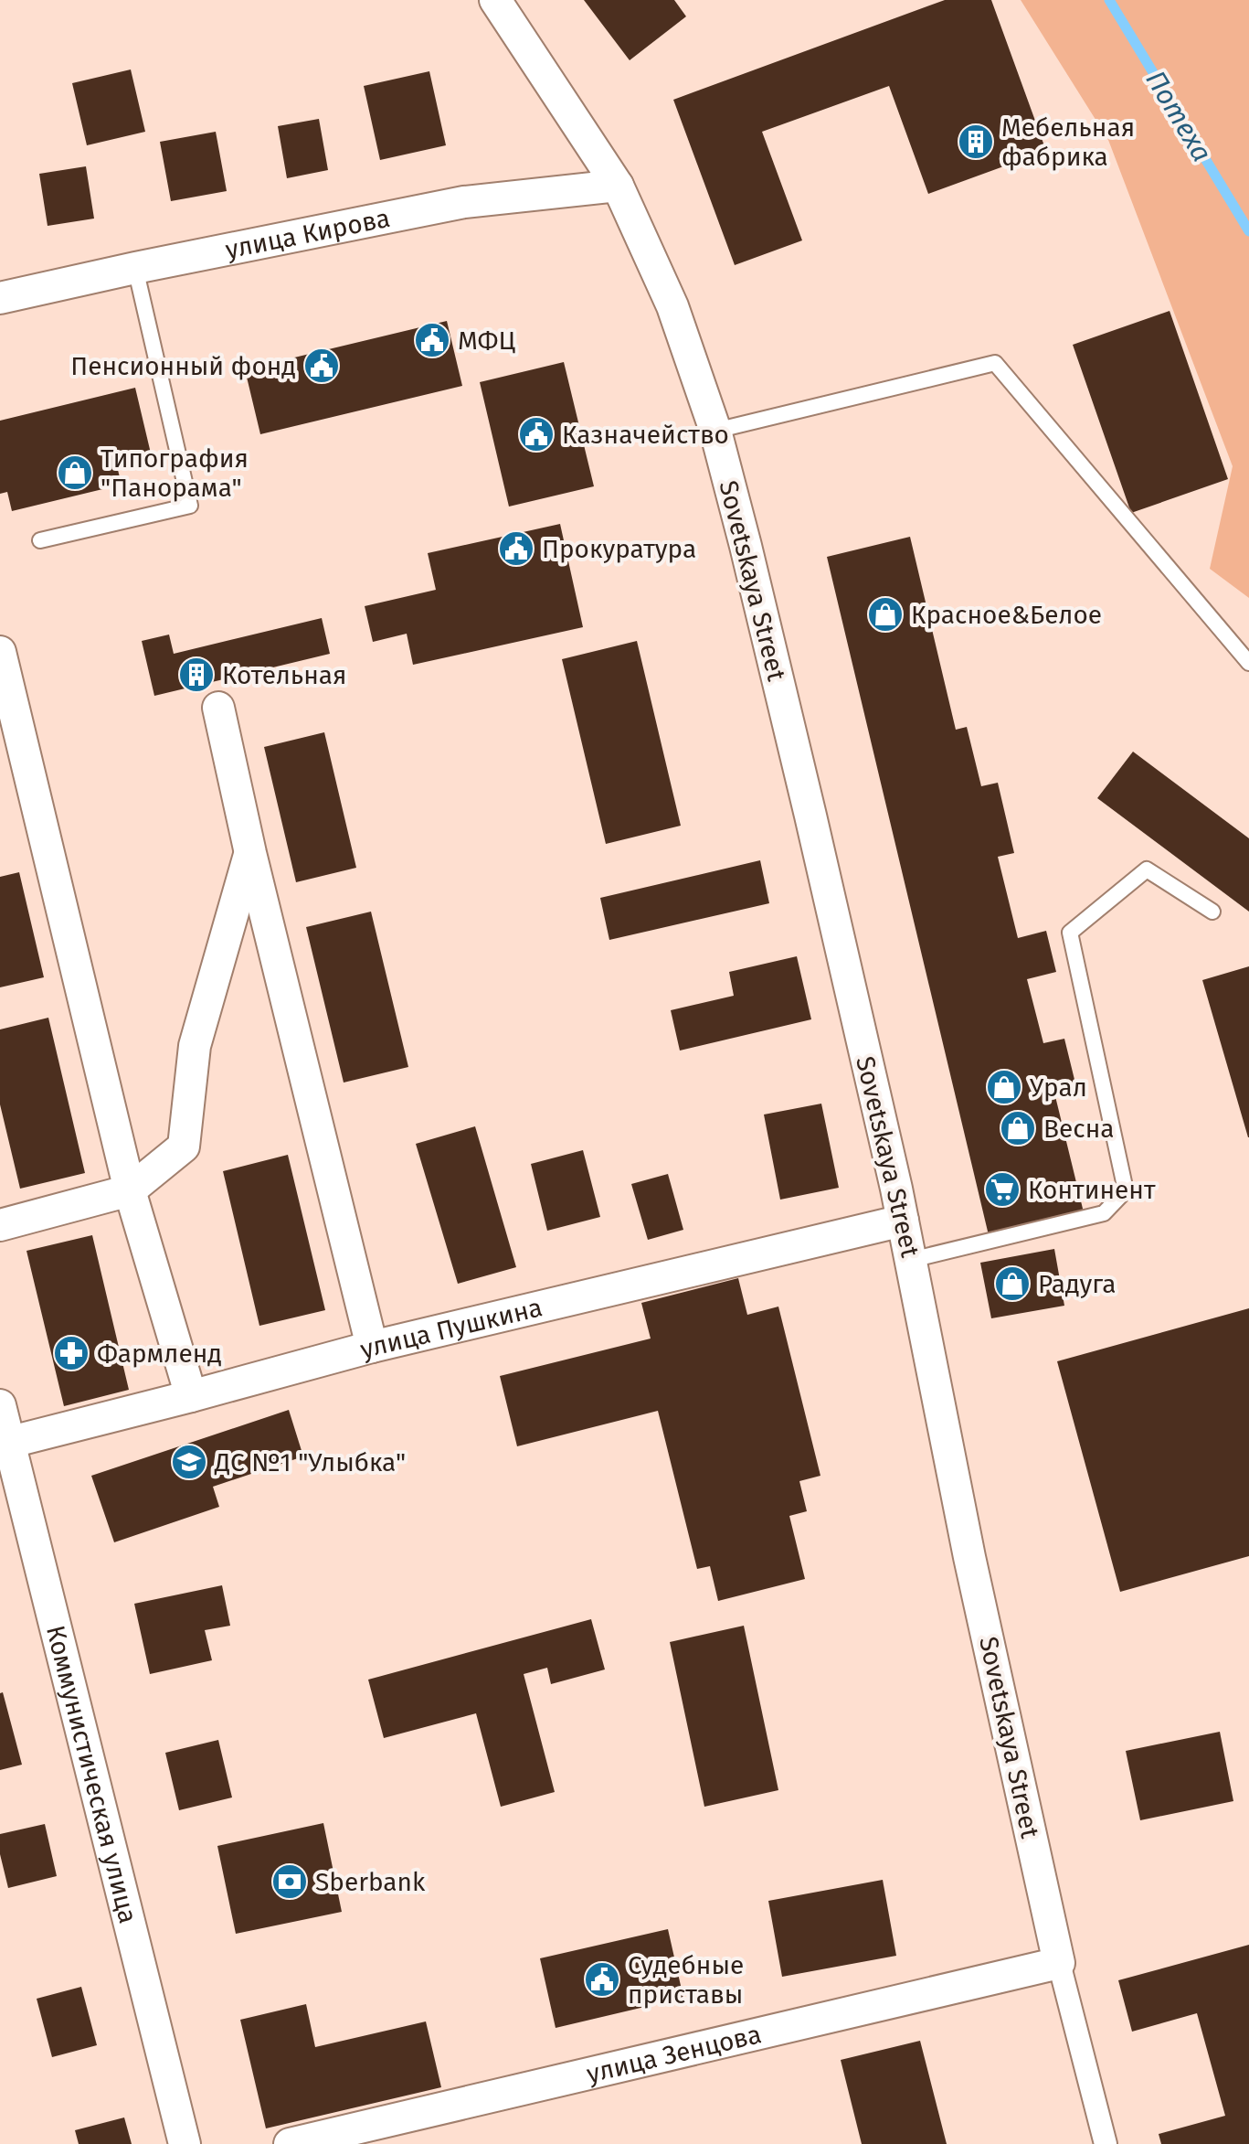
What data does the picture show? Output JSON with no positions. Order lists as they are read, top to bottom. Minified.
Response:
{"streets":{"street":["улица Кирова","Sovetskaya Street","улица Пушкина","Коммунистическая улица","улица Зенцова"]},"crossings":[["улица Кирова","Sovetskaya Street"],["Sovetskaya Street","улица Пушкина"],["Sovetskaya Street","улица Зенцова"],["улица Пушкина","Коммунистическая улица"]],"water":["Потеха"],"places":{"building":["Мебельная фабрика","Котельная"],"public building":["МФЦ","Пенсионный фонд","Казначейство","Прокуратура","Судебные приставы"],"shop":["Типография \"Панорама\"","Красное&Белое","Урал","Весна","Радуга"],"supermarket":["Континент"],"pharmacy":["Фармленд"],"school or university":["ДС №1 \"Улыбка\""],"bank":["Sberbank"]}}
